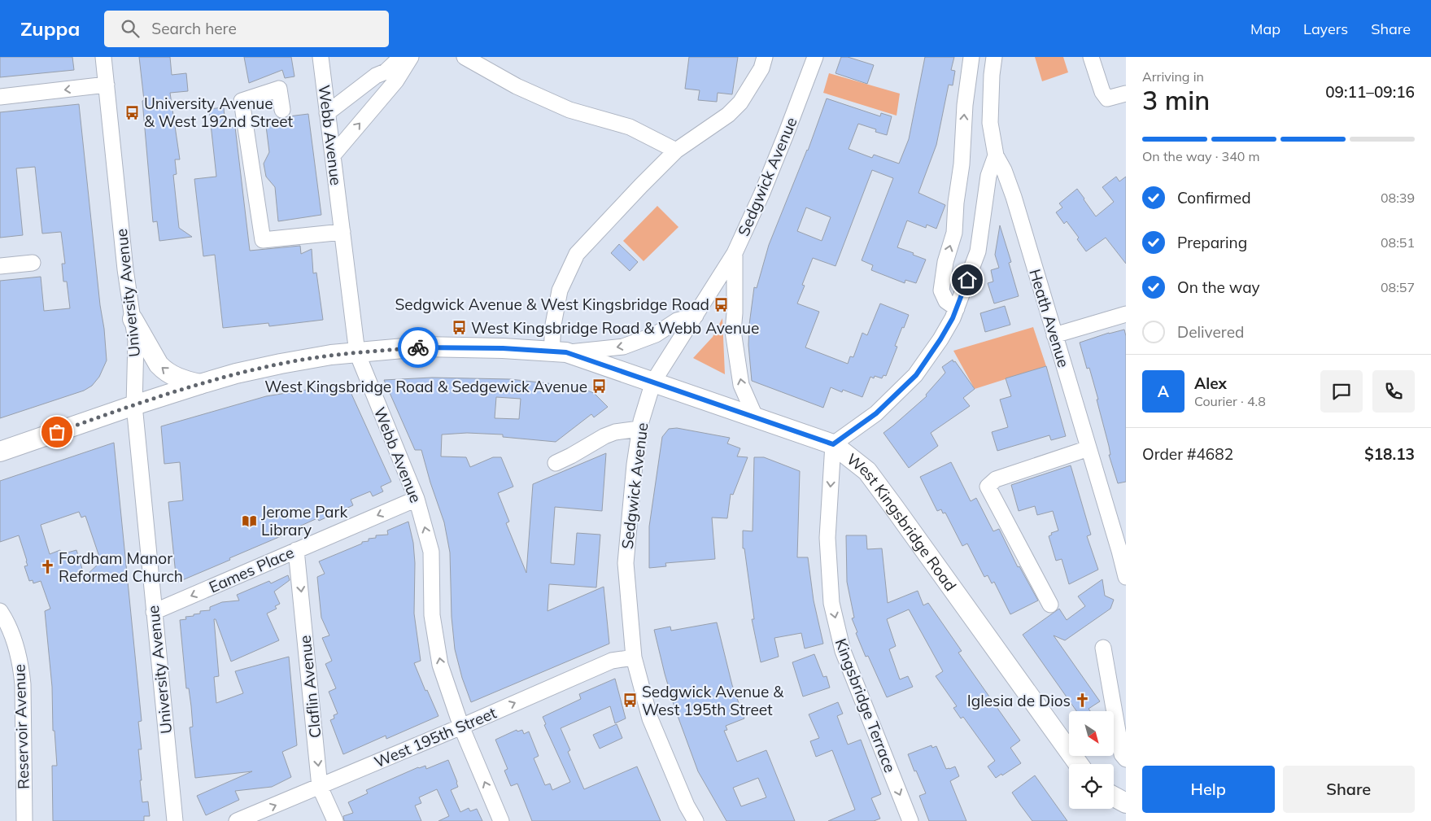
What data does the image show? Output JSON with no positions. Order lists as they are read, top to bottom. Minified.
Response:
{"streets":{"main road":["West Kingsbridge Road"],"street":["Webb Avenue","Sedgwick Avenue","University Avenue","Heath Avenue","Eames Place","Claflin Avenue","Kingsbridge Terrace","Reservoir Avenue","West 195th Street"]},"crossings":[["Webb Avenue","West Kingsbridge Road"],["Webb Avenue","Eames Place"],["Webb Avenue","West 195th Street"],["Sedgwick Avenue","West Kingsbridge Road"],["Sedgwick Avenue","West 195th Street"],["University Avenue","West Kingsbridge Road"],["University Avenue","Eames Place"],["West Kingsbridge Road","Kingsbridge Terrace"],["Eames Place","Claflin Avenue"],["Claflin Avenue","West 195th Street"]],"one_way":["Webb Avenue","Eames Place","Claflin Avenue","Kingsbridge Terrace","West 195th Street"],"places":{"bus stop":["University Avenue & West 192nd Street","Sedgwick Avenue & West Kingsbridge Road","West Kingsbridge Road & Webb Avenue","West Kingsbridge Road & Sedgewick Avenue","Sedgwick Avenue & West 195th Street"],"library":["Jerome Park Library"],"church":["Fordham Manor Reformed Church","Iglesia de Dios"]},"north":"bottom right","page":{"header":"Zuppa","search":"Search here","nav":["Map","Layers","Share"],"heading":["3 min","Arriving in","09:11–09:16"],"panel":["Alex","Courier · 4.8","Order #4682","$18.13"],"bar":"On the way · 340 m","list":[["Confirmed","08:39"],["Preparing","08:51"],["On the way","08:57"],"Delivered"],"round":"A","buttons":["Help","Share"]}}
